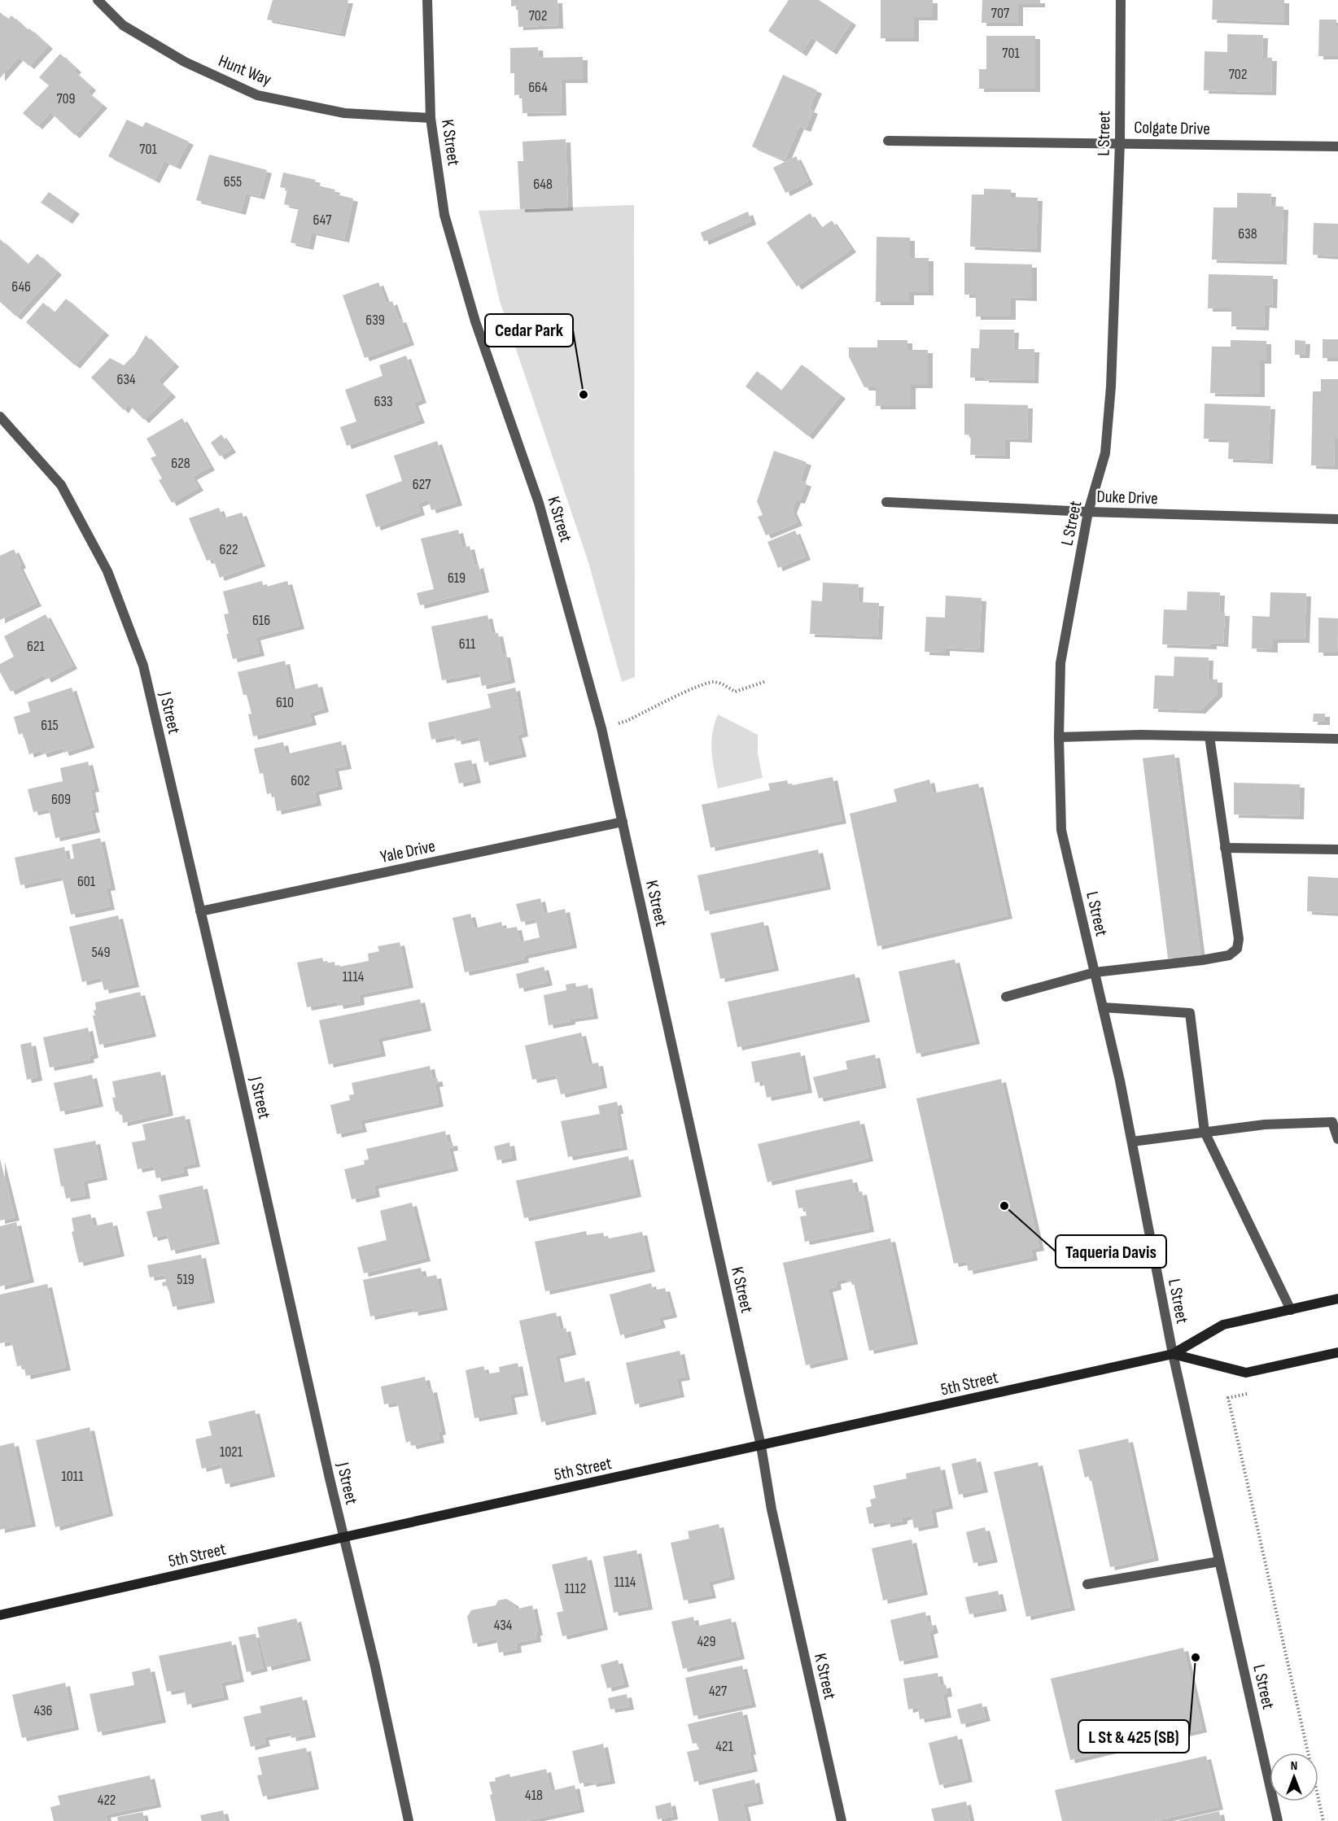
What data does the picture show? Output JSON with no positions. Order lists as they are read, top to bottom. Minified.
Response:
{"streets":{"main road":["5th Street"],"street":["Hunt Way","Colgate Drive","L Street","K Street","Duke Drive","J Street","Yale Drive"]},"crossings":[["Hunt Way","K Street"],["Colgate Drive","L Street"],["L Street","Duke Drive"],["L Street","5th Street"],["K Street","Yale Drive"],["K Street","5th Street"],["J Street","Yale Drive"],["J Street","5th Street"]],"places":["Cedar Park","Taqueria Davis","L St & 425 (SB)"],"house_numbers":["707","702","701","702","664","709","701","655","648","647","638","646","639","634","633","628","627","622","619","616","611","621","610","615","602","609","601","549","1114","519","1021","1011","1114","1112","434","429","427","436","421","418","422"],"north":"top"}
